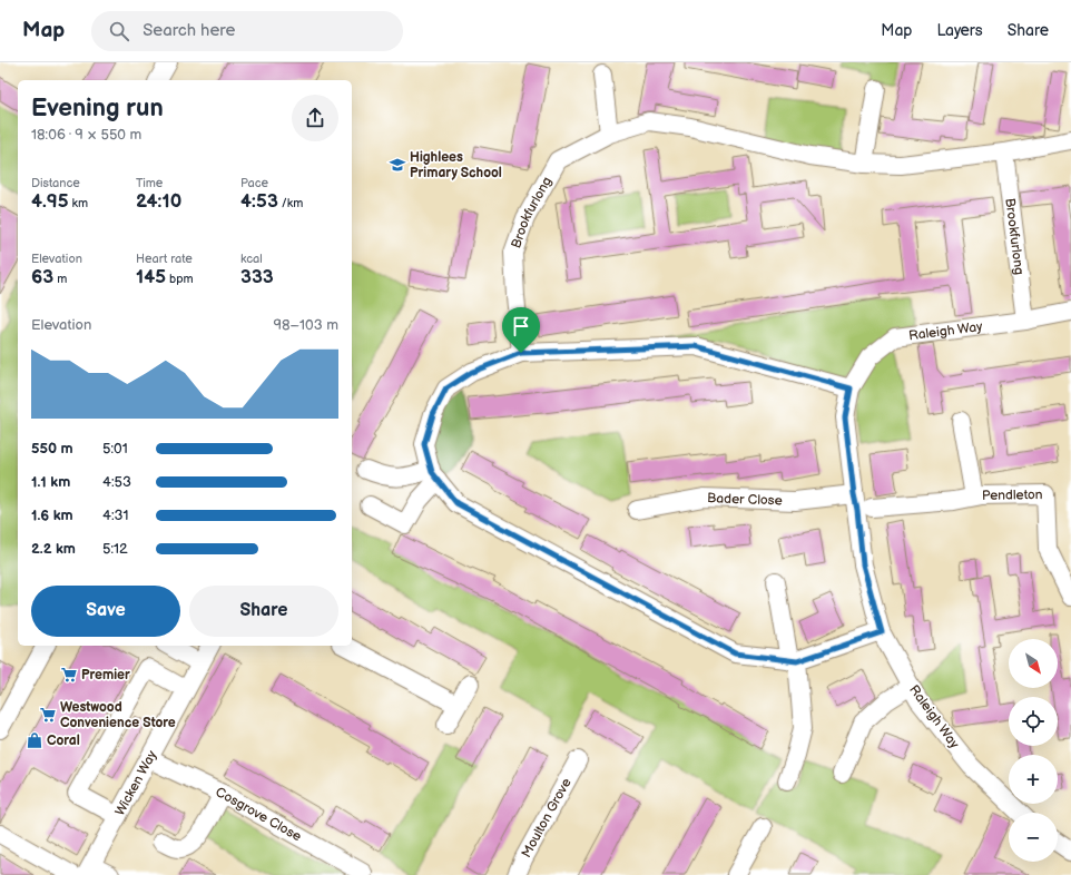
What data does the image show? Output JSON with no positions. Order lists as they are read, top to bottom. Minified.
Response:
{"streets":{"street":["Brookfurlong","Raleigh Way","Pendleton","Bader Close","Wicken Way","Cosgrove Close","Moulton Grove"]},"crossings":[["Brookfurlong","Raleigh Way"],["Raleigh Way","Bader Close"],["Wicken Way","Cosgrove Close"]],"places":{"school or university":["Highlees Primary School"],"supermarket":["Premier","Westwood Convenience Store"],"shop":["Coral"]},"north":"bottom right","page":{"header":"Map","search":"Search here","nav":["Map","Layers","Share"],"heading":["Evening run","18:06 · 9 × 550 m"],"stats":[["Distance","4.95 km"],["Time","24:10"],["Pace","4:53 /km"],["Elevation","63 m"],["Heart rate","145 bpm"],["kcal","333"]],"chart":["Elevation","98–103 m"],"list":[{"name":"550 m","note":"5:01"},{"name":"1.1 km","note":"4:53"},{"name":"1.6 km","note":"4:31"},{"name":"2.2 km","note":"5:12"}],"buttons":["Save","Share"],"map_buttons":["+","−"]}}
